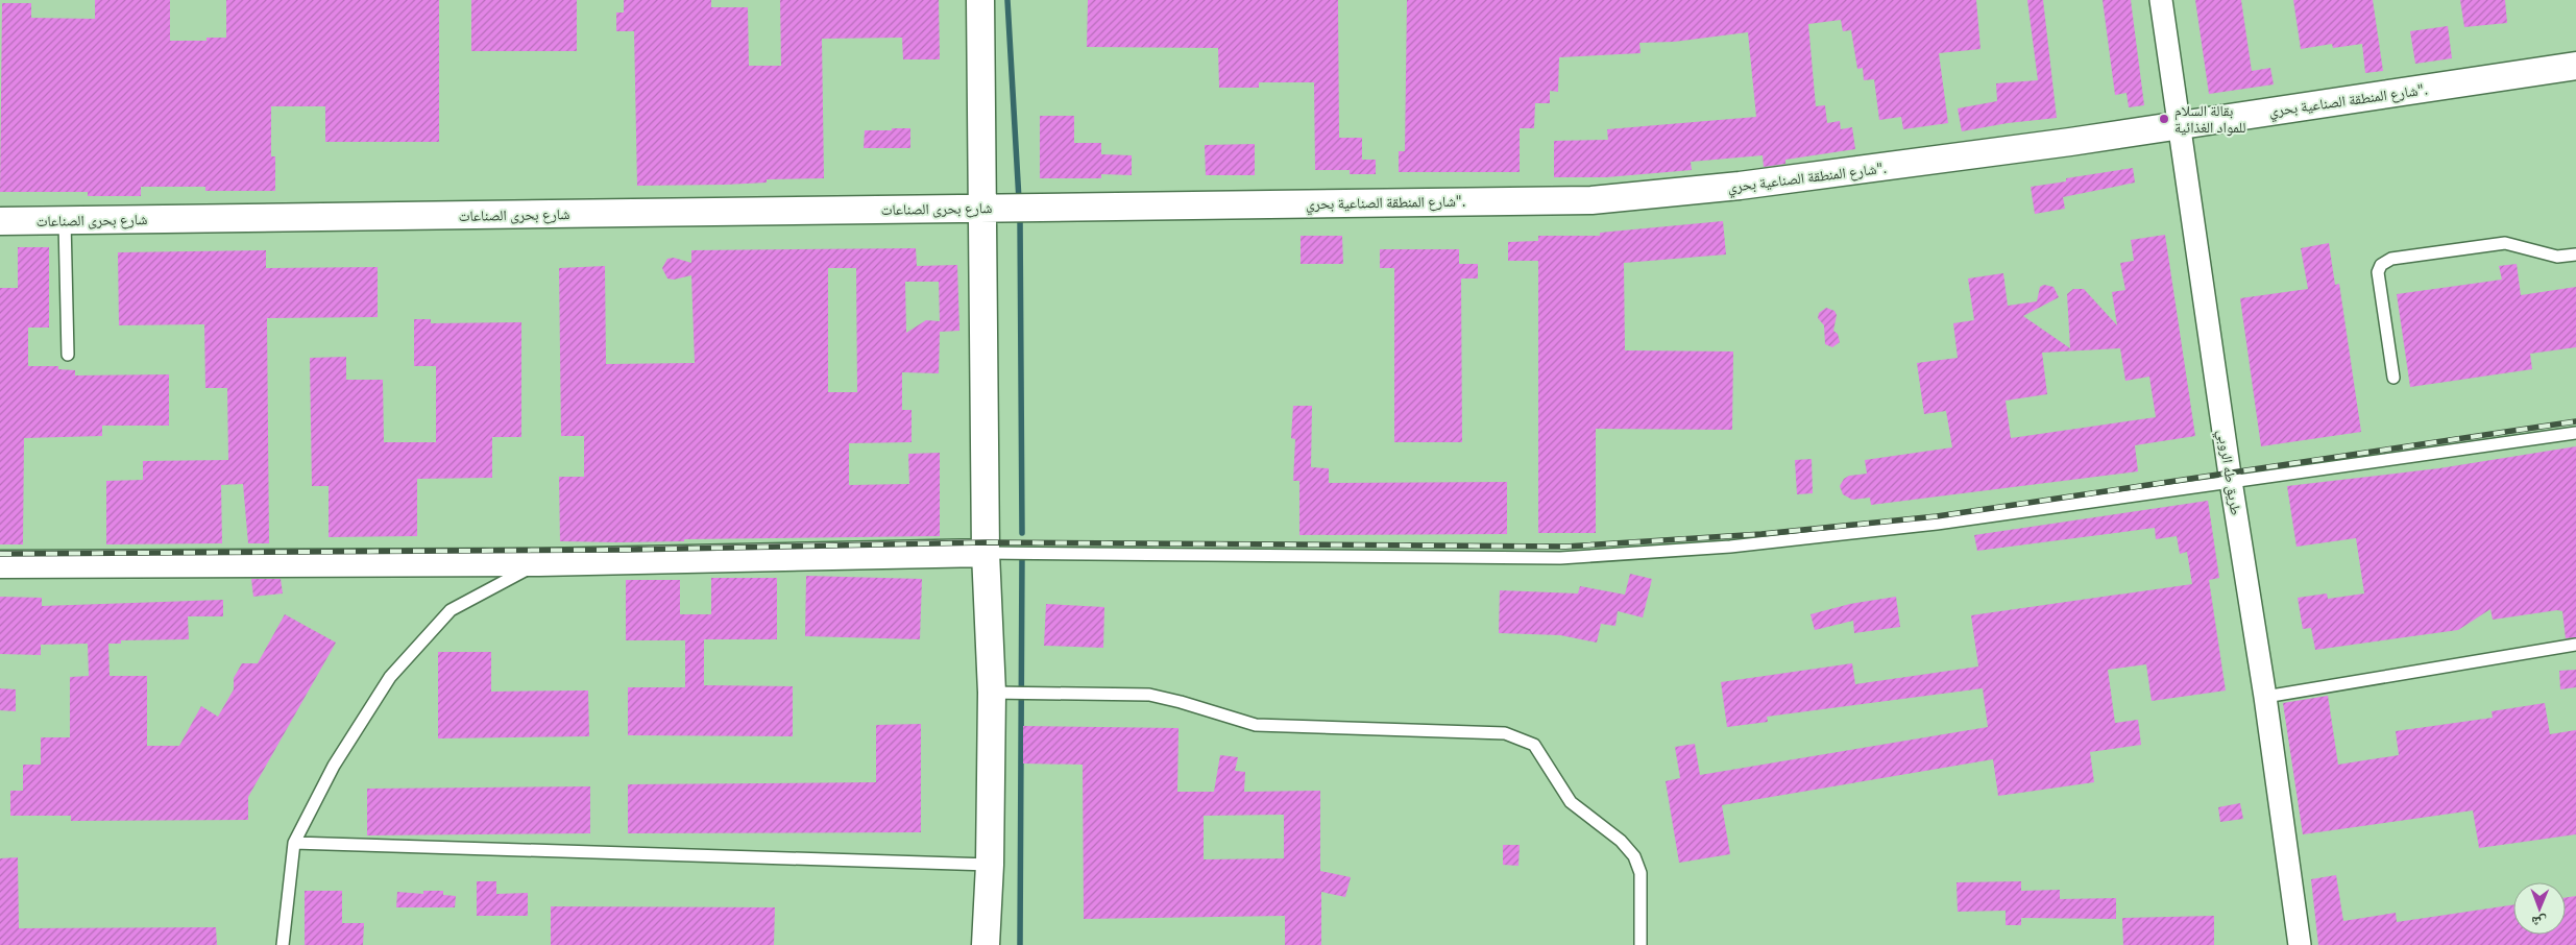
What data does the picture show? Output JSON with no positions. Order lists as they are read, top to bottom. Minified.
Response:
{"streets":{"street":["شارع المنطقة الصناعية بحري\".","شارع بحرى الصناعات","طريق طه الروبي"]},"crossings":[["شارع المنطقة الصناعية بحري\".","شارع بحرى الصناعات"],["شارع المنطقة الصناعية بحري\".","طريق طه الروبي"]],"places":["بقالة السلام للمواد الغذائية"],"north":"bottom"}
